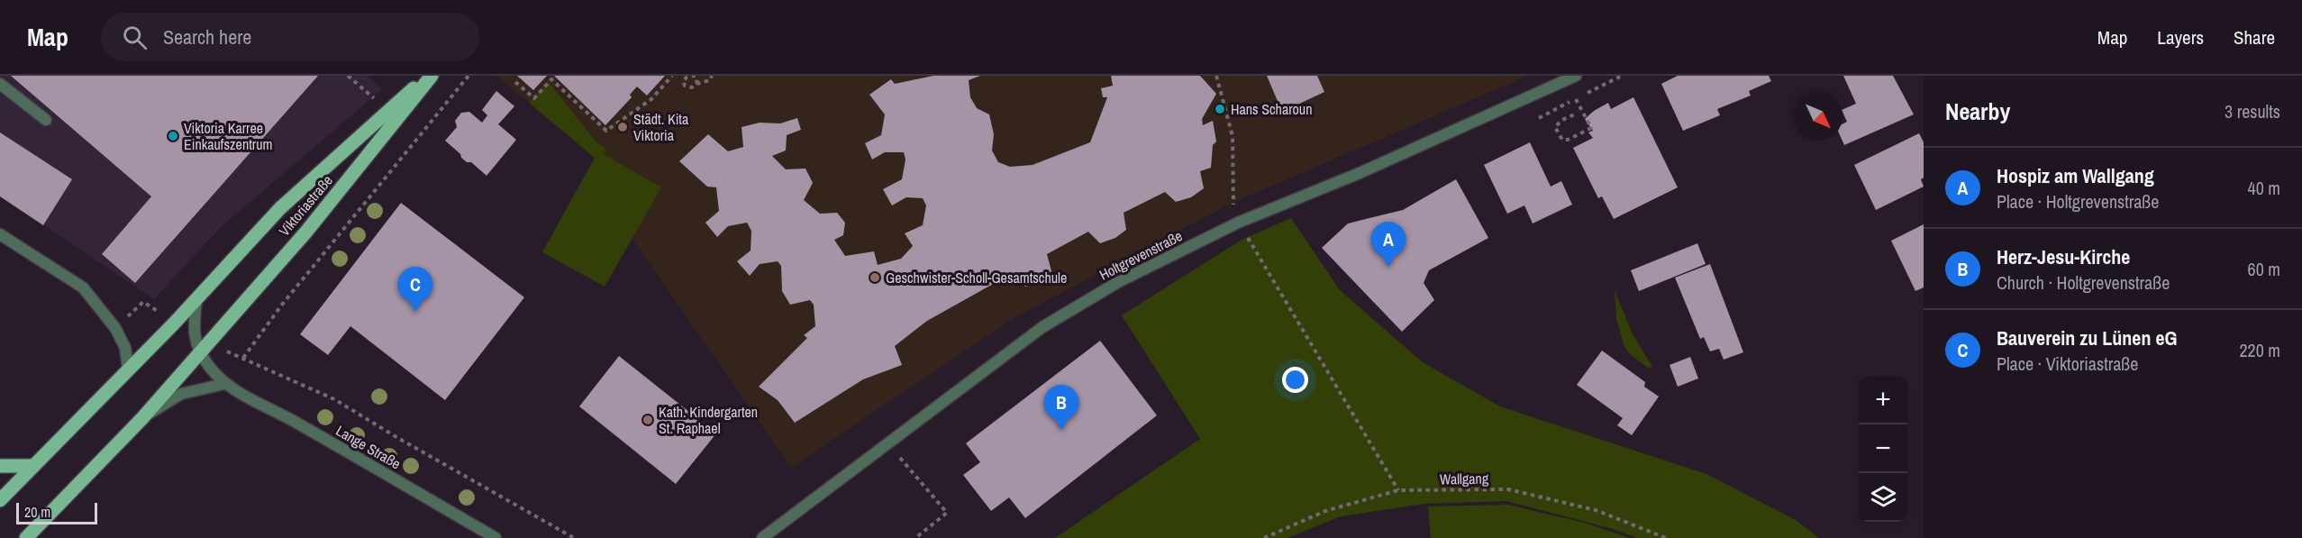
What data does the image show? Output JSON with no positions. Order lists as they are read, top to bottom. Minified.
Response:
{"streets":{"main road":["Viktoriastraße"],"street":["Holtgrevenstraße","Lange Straße"],"path":["Wallgang"]},"crossings":[["Viktoriastraße","Lange Straße"]],"places":["Hans Scharoun","Städt. Kita Viktoria","Viktoria Karree Einkaufszentrum","Geschwister-Scholl-Gesamtschule","Kath. Kindergarten St. Raphael"],"scale_bar":"20 m","north":"bottom right","page":{"header":"Map","search":"Search here","nav":["Map","Layers","Share"],"heading":["Nearby","3 results"],"list":[{"mark":"A","name":"Hospiz am Wallgang","note":"Place · Holtgrevenstraße","value":"40 m"},{"mark":"B","name":"Herz-Jesu-Kirche","note":"Church · Holtgrevenstraße","value":"60 m"},{"mark":"C","name":"Bauverein zu Lünen eG","note":"Place · Viktoriastraße","value":"220 m"}],"pins":["A","C","B"],"map_buttons":["+","−"],"scale":"20 m"}}
